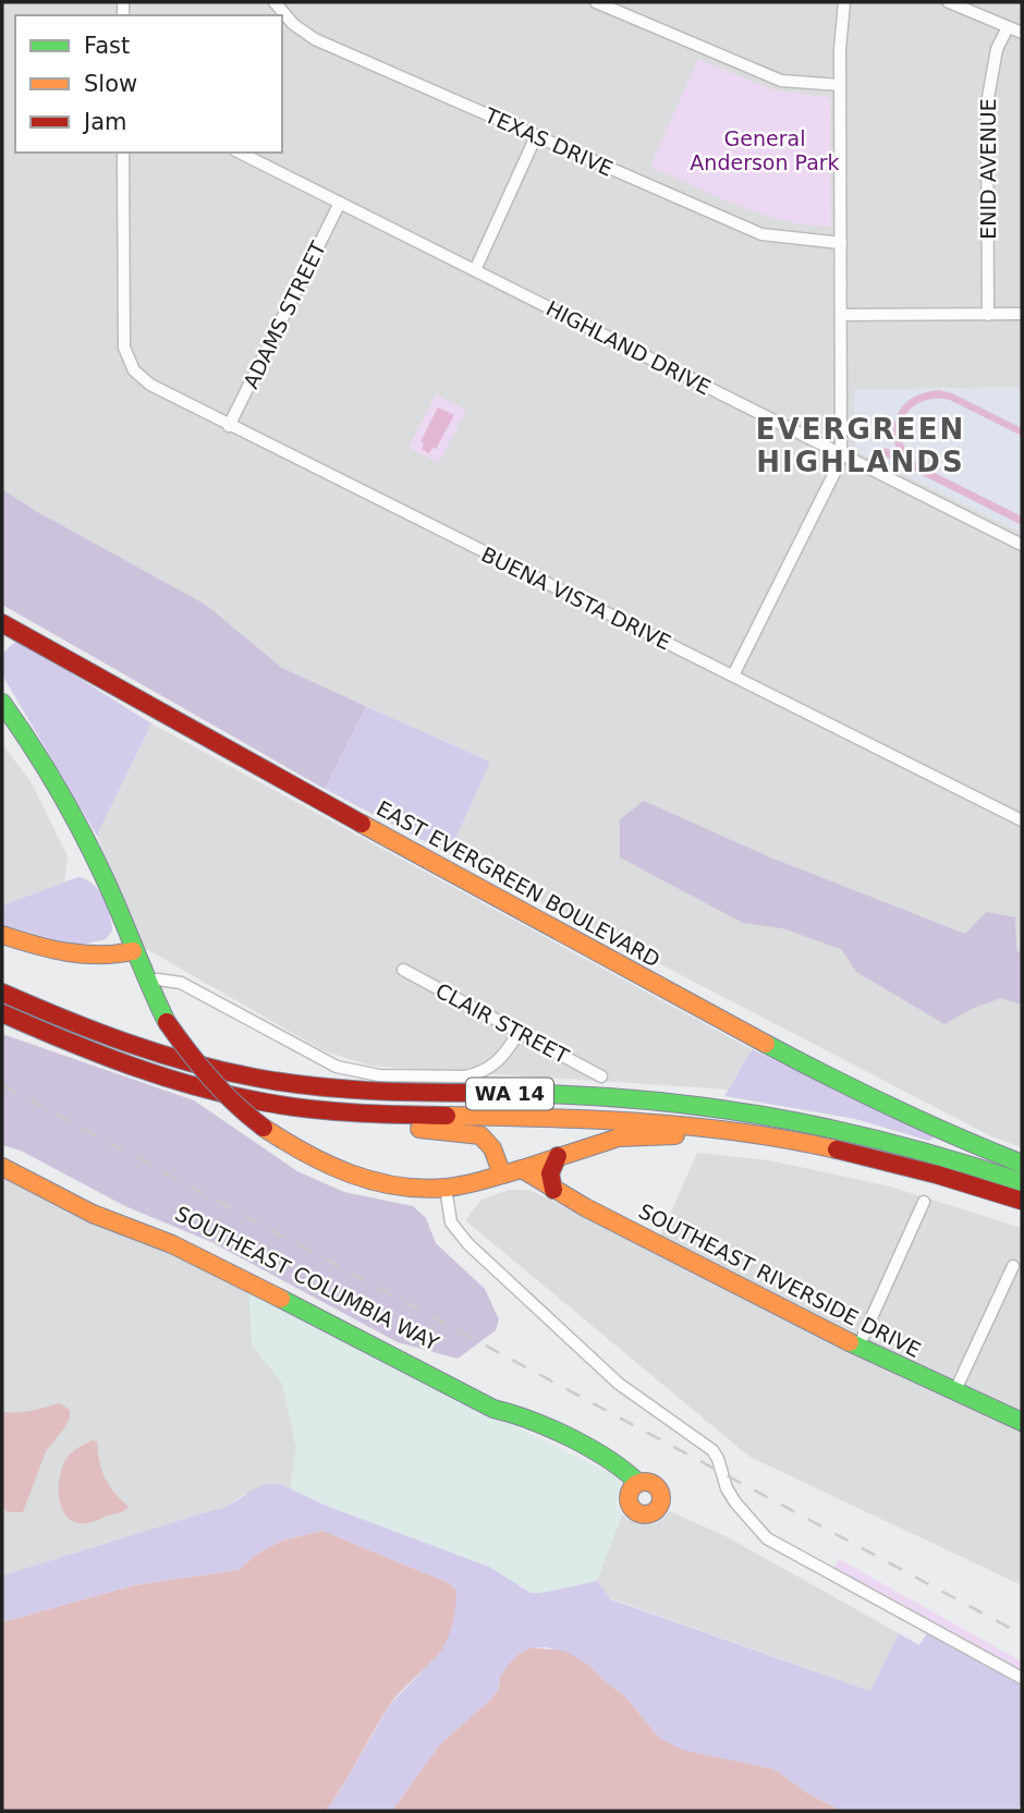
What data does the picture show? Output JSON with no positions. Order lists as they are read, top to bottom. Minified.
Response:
{"streets":{"main road":["EAST EVERGREEN BOULEVARD","WA 14","SOUTHEAST COLUMBIA WAY","SOUTHEAST RIVERSIDE DRIVE"],"street":["TEXAS DRIVE","ENID AVENUE","ADAMS STREET","HIGHLAND DRIVE","BUENA VISTA DRIVE","CLAIR STREET"]},"crossings":[["ADAMS STREET","HIGHLAND DRIVE"],["ADAMS STREET","BUENA VISTA DRIVE"]],"districts":["EVERGREEN HIGHLANDS"],"parks":["General Anderson Park"],"legend":["Fast","Slow","Jam"]}
